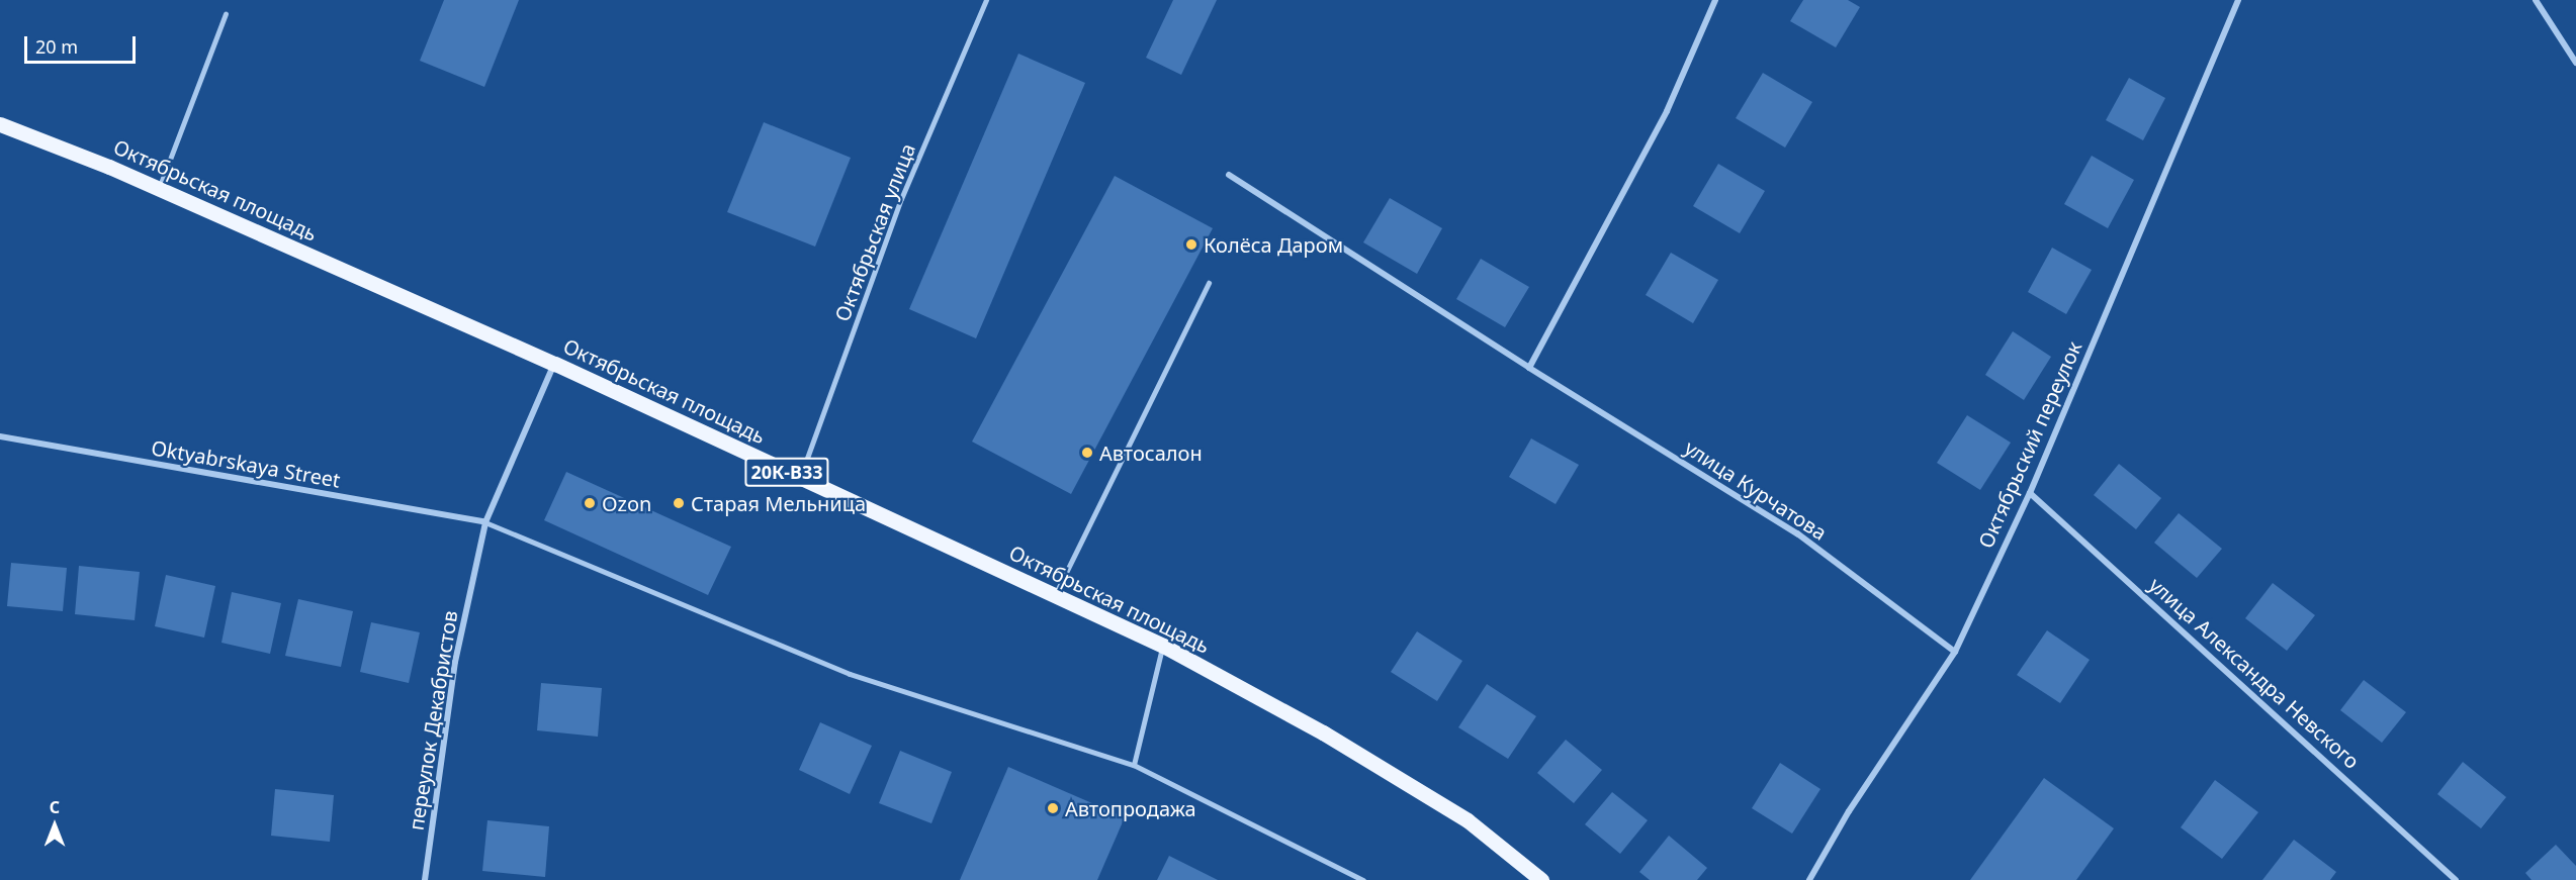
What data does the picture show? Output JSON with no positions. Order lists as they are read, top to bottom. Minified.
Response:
{"streets":{"main road":["Октябрьская площадь","20К-В33"],"street":["Октябрьский переулок","Oktyabrskaya Street","улица Курчатова","улица Александра Невского","переулок Декабристов"],"lane":["Октябрьская улица"]},"crossings":[["Октябрьская площадь","Октябрьская улица"],["Октябрьская площадь","переулок Декабристов"],["Октябрьский переулок","улица Курчатова"],["Октябрьский переулок","улица Александра Невского"],["Oktyabrskaya Street","переулок Декабристов"]],"places":["Колёса Даром","Автосалон","Ozon","Старая Мельница","Автопродажа"],"scale_bar":"20 m","north":"top"}
